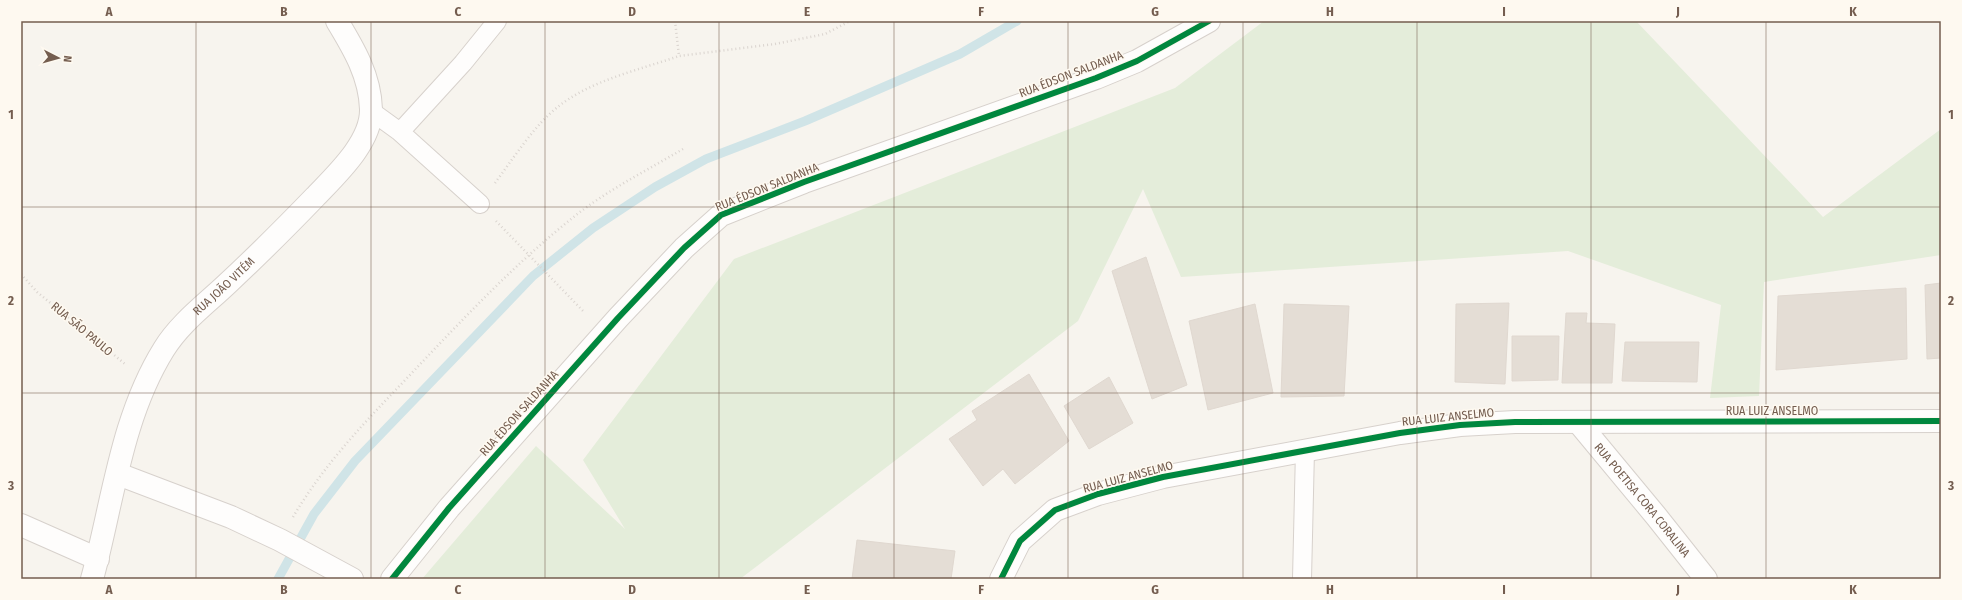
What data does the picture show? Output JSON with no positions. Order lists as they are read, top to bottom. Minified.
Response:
{"streets":{"street":["RUA ÉDSON SALDANHA","RUA JOÃO VITÉM","RUA LUIZ ANSELMO","RUA POETISA CORA CORALINA"],"path":["RUA SÃO PAULO"]},"crossings":[["RUA JOÃO VITÉM","RUA SÃO PAULO"],["RUA LUIZ ANSELMO","RUA POETISA CORA CORALINA"]],"north":"right","grid":{"columns":["A","B","C","D","E","F","G","H","I","J","K"],"rows":["1","2","3"]}}
